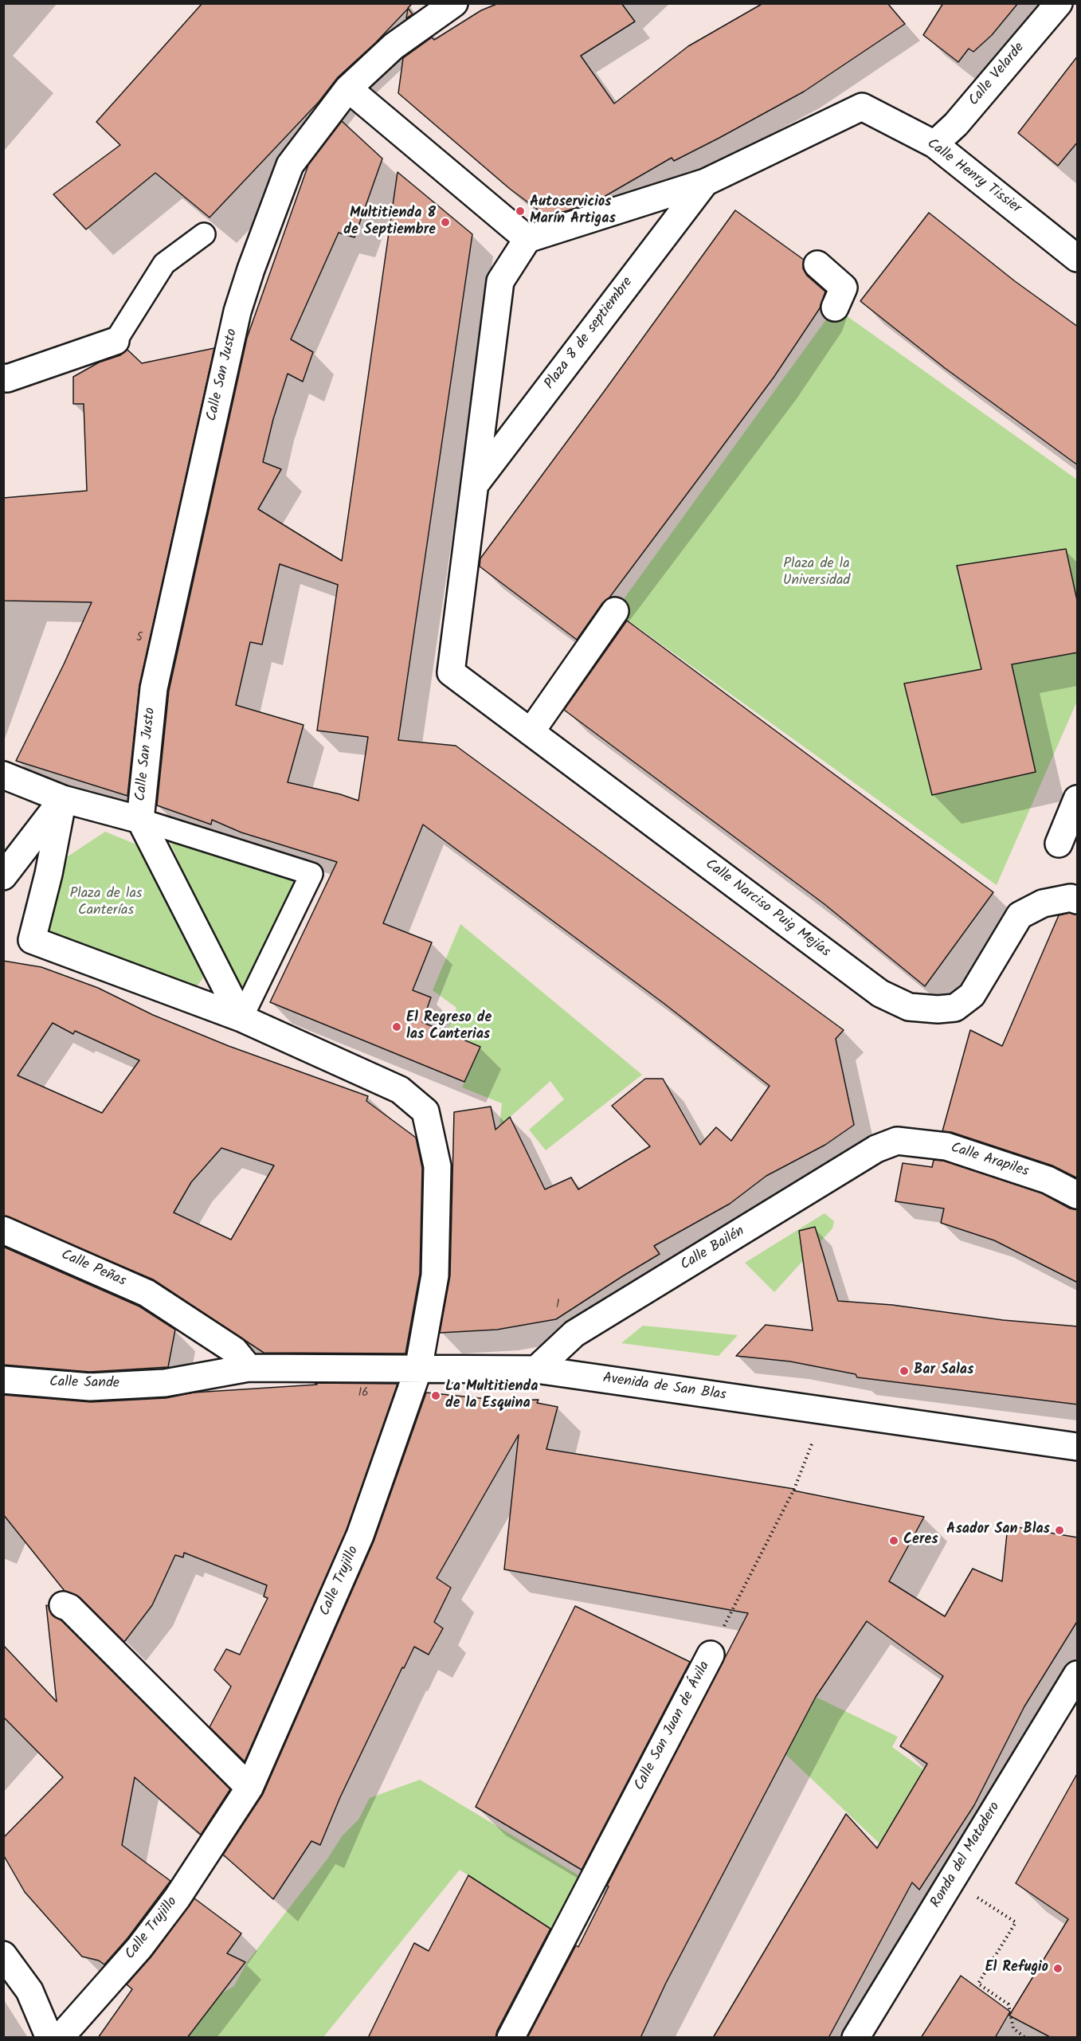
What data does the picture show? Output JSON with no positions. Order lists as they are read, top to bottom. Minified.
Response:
{"streets":{"street":["Calle Velarde","Calle Henry Tissier","Plaza 8 de septiembre","Calle San Justo","Calle Narciso Puig Mejías","Calle Arapiles","Calle Bailén","Calle Peñas","Calle Sande","Avenida de San Blas","Calle Trujillo","Calle San Juan de Ávila","Ronda del Matadero"]},"crossings":[["Calle Velarde","Calle Henry Tissier"],["Calle Henry Tissier","Plaza 8 de septiembre"],["Plaza 8 de septiembre","Calle Narciso Puig Mejías"],["Calle Arapiles","Calle Bailén"],["Calle Bailén","Avenida de San Blas"],["Calle Peñas","Avenida de San Blas"],["Calle Sande","Avenida de San Blas"],["Avenida de San Blas","Calle Trujillo"],["Avenida de San Blas","Calle San Juan de Ávila"]],"parks":["Plaza de la Universidad","Plaza de las Canterías"],"places":["Autoservicios Marín Artigas","Multitienda 8 de Septiembre","El Regreso de las Canterias","Bar Salas","La Multitienda de la Esquina","Asador San Blas","Ceres","El Refugio"],"house_numbers":["5","1","16"]}
